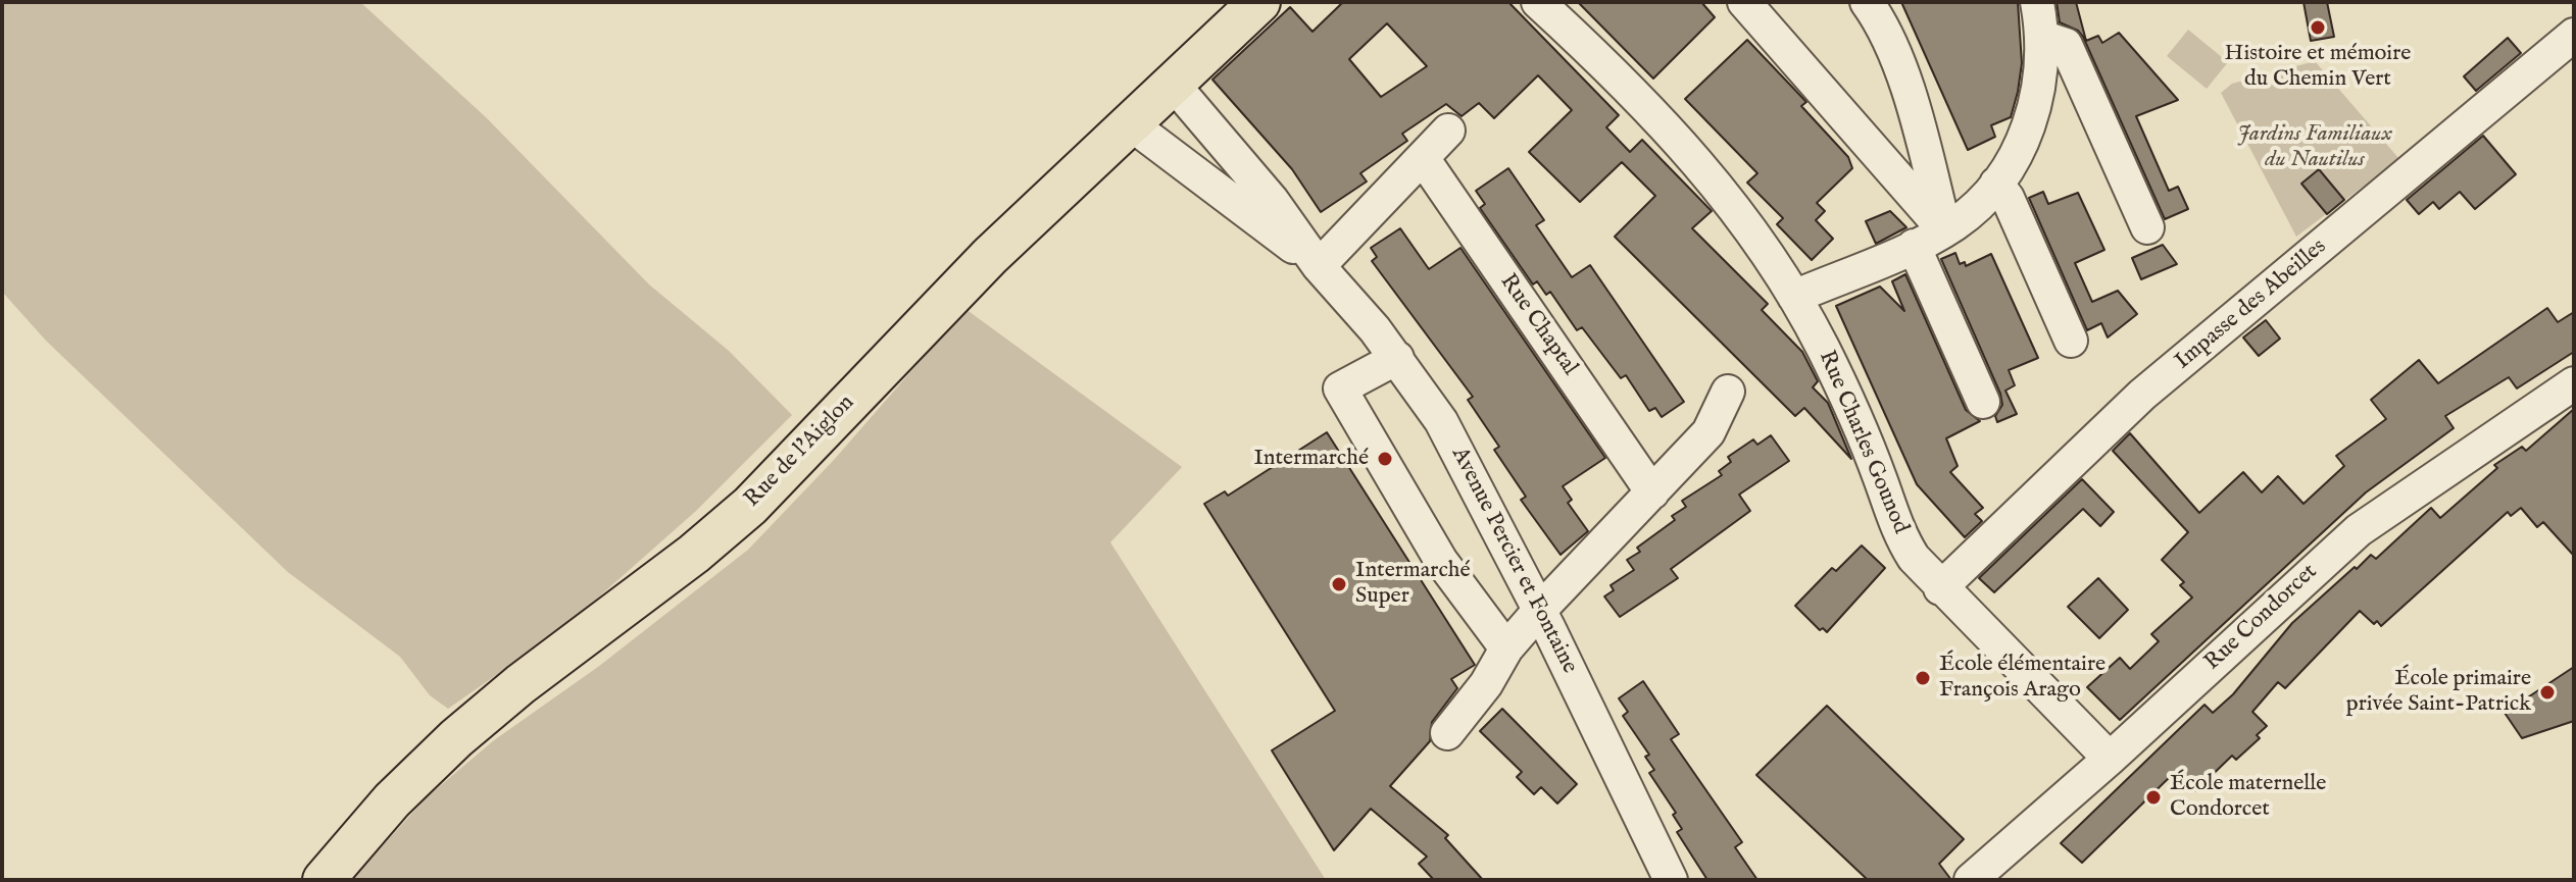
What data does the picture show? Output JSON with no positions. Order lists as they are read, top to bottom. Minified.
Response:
{"streets":{"main road":["Rue de l'Aiglon"],"street":["Impasse des Abeilles","Rue Chaptal","Rue Charles Gounod","Avenue Percier et Fontaine","Rue Condorcet"]},"crossings":[["Impasse des Abeilles","Rue Charles Gounod"],["Rue Charles Gounod","Rue Condorcet"],["Rue de l'Aiglon","Avenue Percier et Fontaine"]],"parks":["Jardins Familiaux du Nautilus"],"places":["Histoire et mémoire du Chemin Vert","Intermarché","Intermarché Super","École élémentaire François Arago","École primaire privée Saint-Patrick","École maternelle Condorcet"]}
